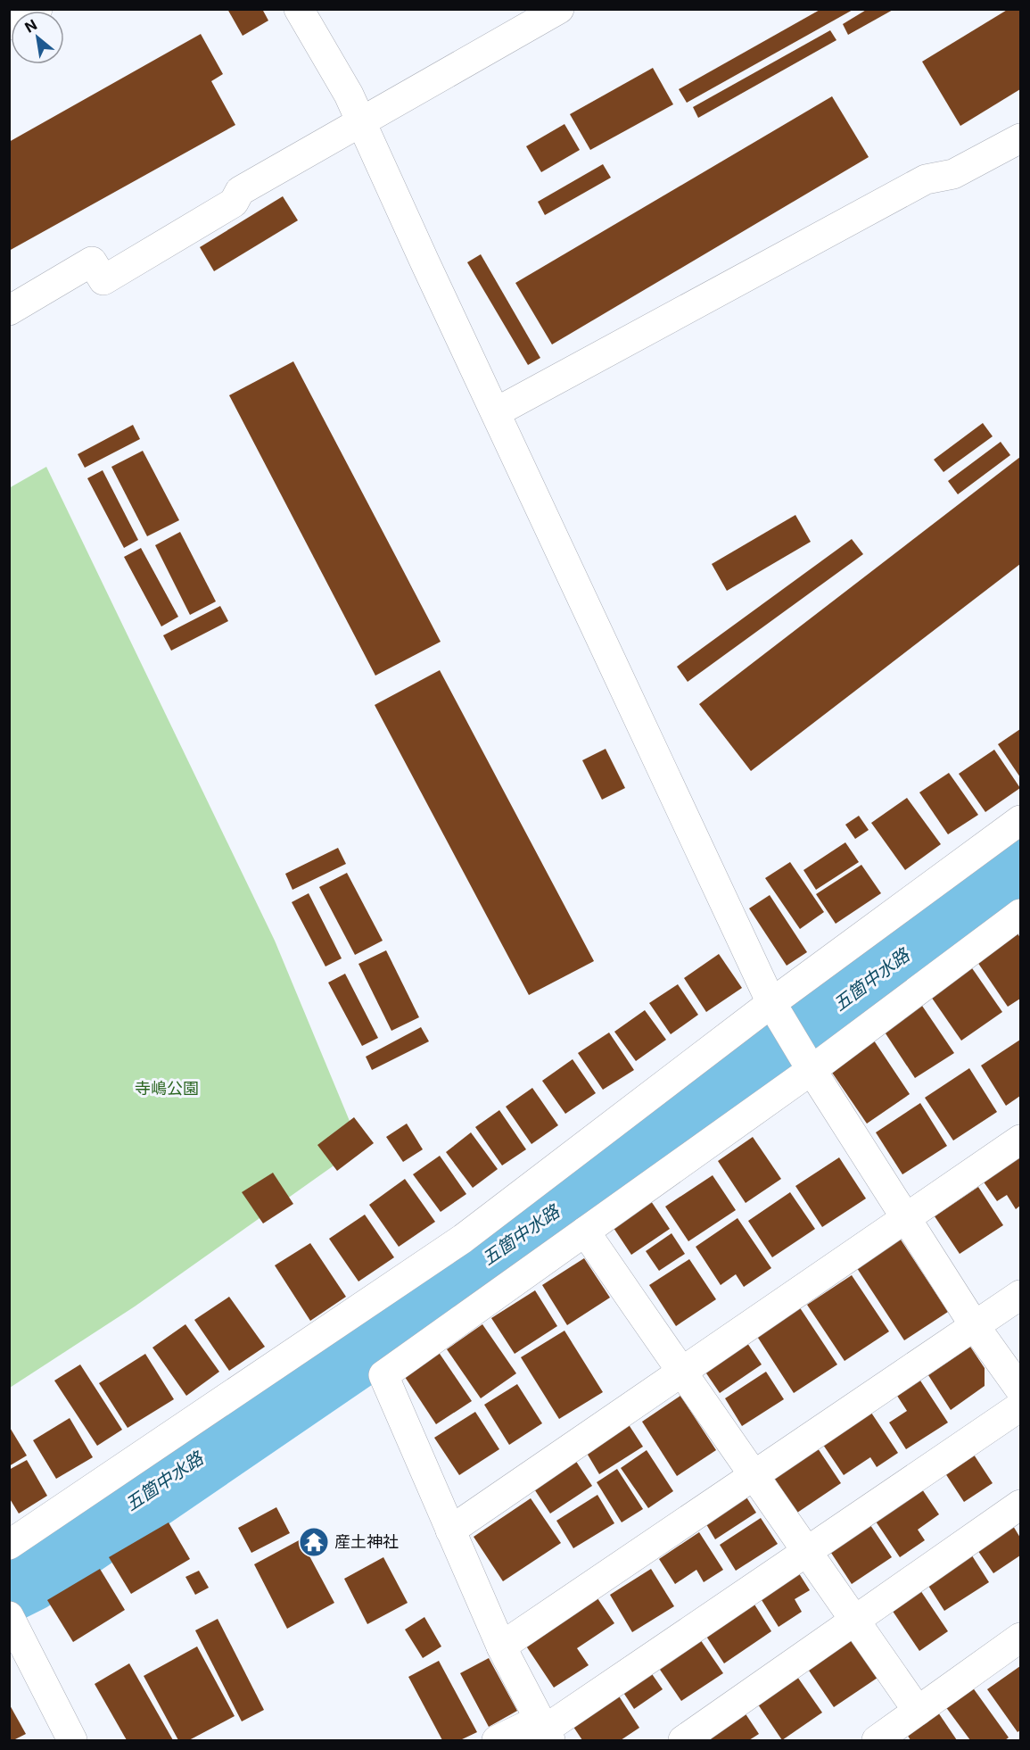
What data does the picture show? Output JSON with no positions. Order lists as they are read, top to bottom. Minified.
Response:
{"water":["五箇中水路"],"parks":["寺嶋公園"],"places":{"temple":["産土神社"]},"north":"top left"}
